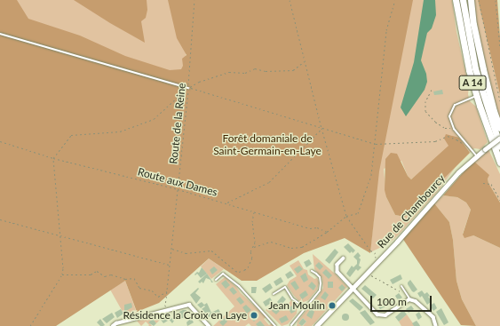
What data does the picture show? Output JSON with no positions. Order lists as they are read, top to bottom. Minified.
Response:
{"streets":{"highway":["A 14"],"street":["Rue de Chambourcy"],"path":["Route de la Reine","Route aux Dames"]},"crossings":[["Route de la Reine","Route aux Dames"]],"parks":["Forêt domaniale de Saint-Germain-en-Laye"],"places":["Jean Moulin","Résidence la Croix en Laye"],"scale_bar":"100 m"}
